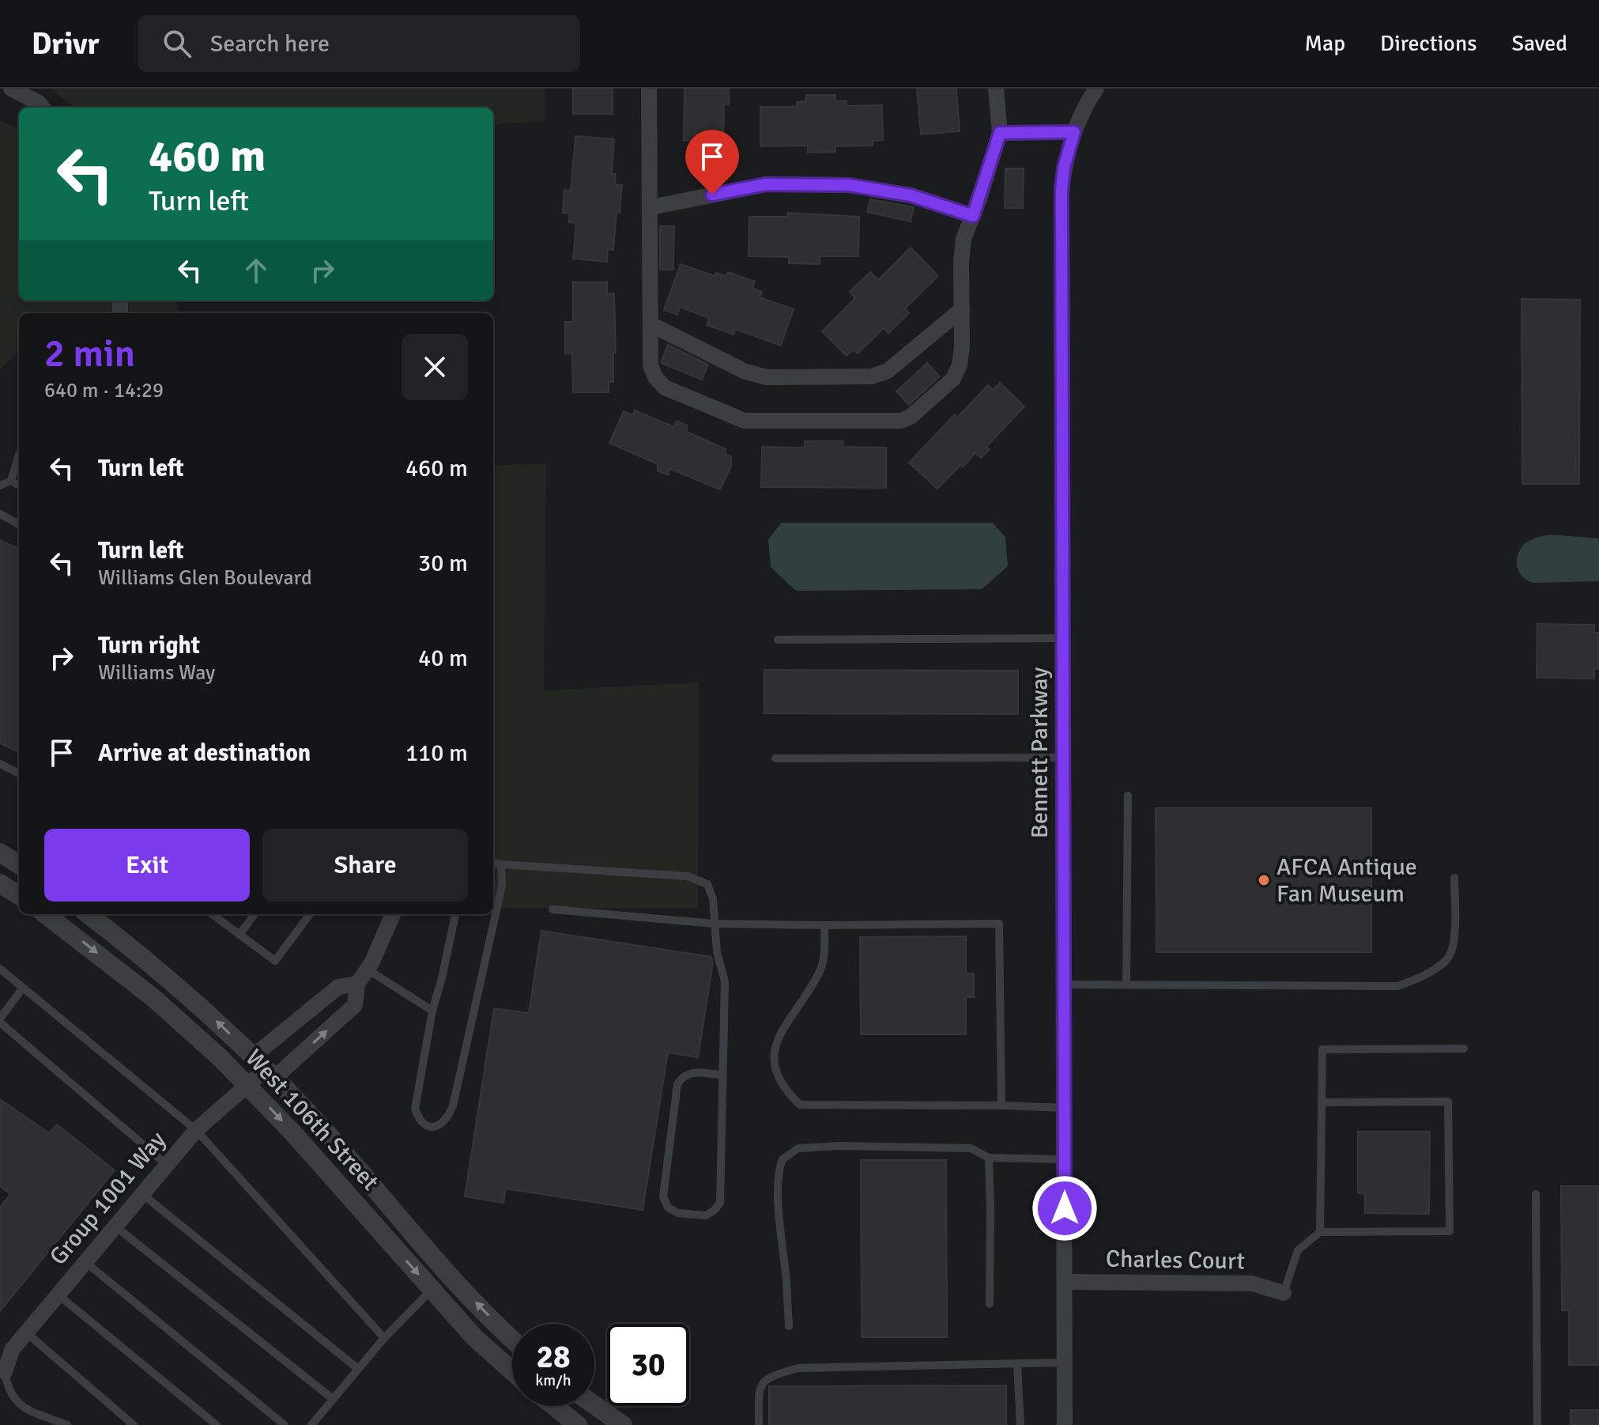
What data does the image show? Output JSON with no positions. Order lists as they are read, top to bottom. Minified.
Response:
{"streets":{"street":["Bennett Parkway","West 106th Street","Group 1001 Way","Charles Court"]},"crossings":[["Bennett Parkway","Charles Court"],["West 106th Street","Group 1001 Way"]],"places":["AFCA Antique Fan Museum"],"page":{"header":"Drivr","search":"Search here","nav":["Map","Directions","Saved"],"turn":["460 m","Turn left"],"heading":["2 min","640 m · 14:29"],"list":[{"name":"Turn left","value":"460 m"},{"name":"Turn left","note":"Williams Glen Boulevard","value":"30 m"},{"name":"Turn right","note":"Williams Way","value":"40 m"},{"name":"Arrive at destination","value":"110 m"}],"buttons":["Exit","Share"],"speed":"28 km/h","limit":"30"}}
